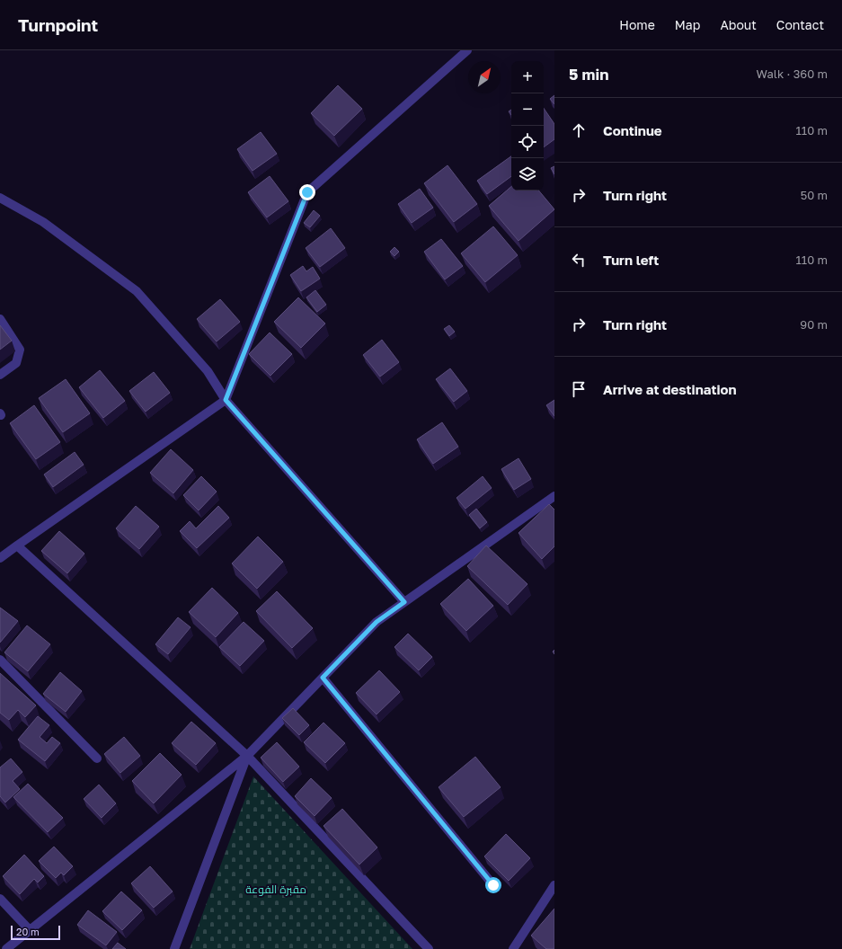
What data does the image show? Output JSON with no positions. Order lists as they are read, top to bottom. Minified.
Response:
{"parks":["مقبرة الفوعة"],"scale_bar":"20 m","north":"top right","page":{"header":"Turnpoint","nav":["Home","Map","About","Contact"],"heading":["5 min","Walk · 360 m"],"map_buttons":["+","−"],"list":[["Continue","110 m"],["Turn right","50 m"],["Turn left","110 m"],["Turn right","90 m"],"Arrive at destination"],"scale":"20 m"}}
